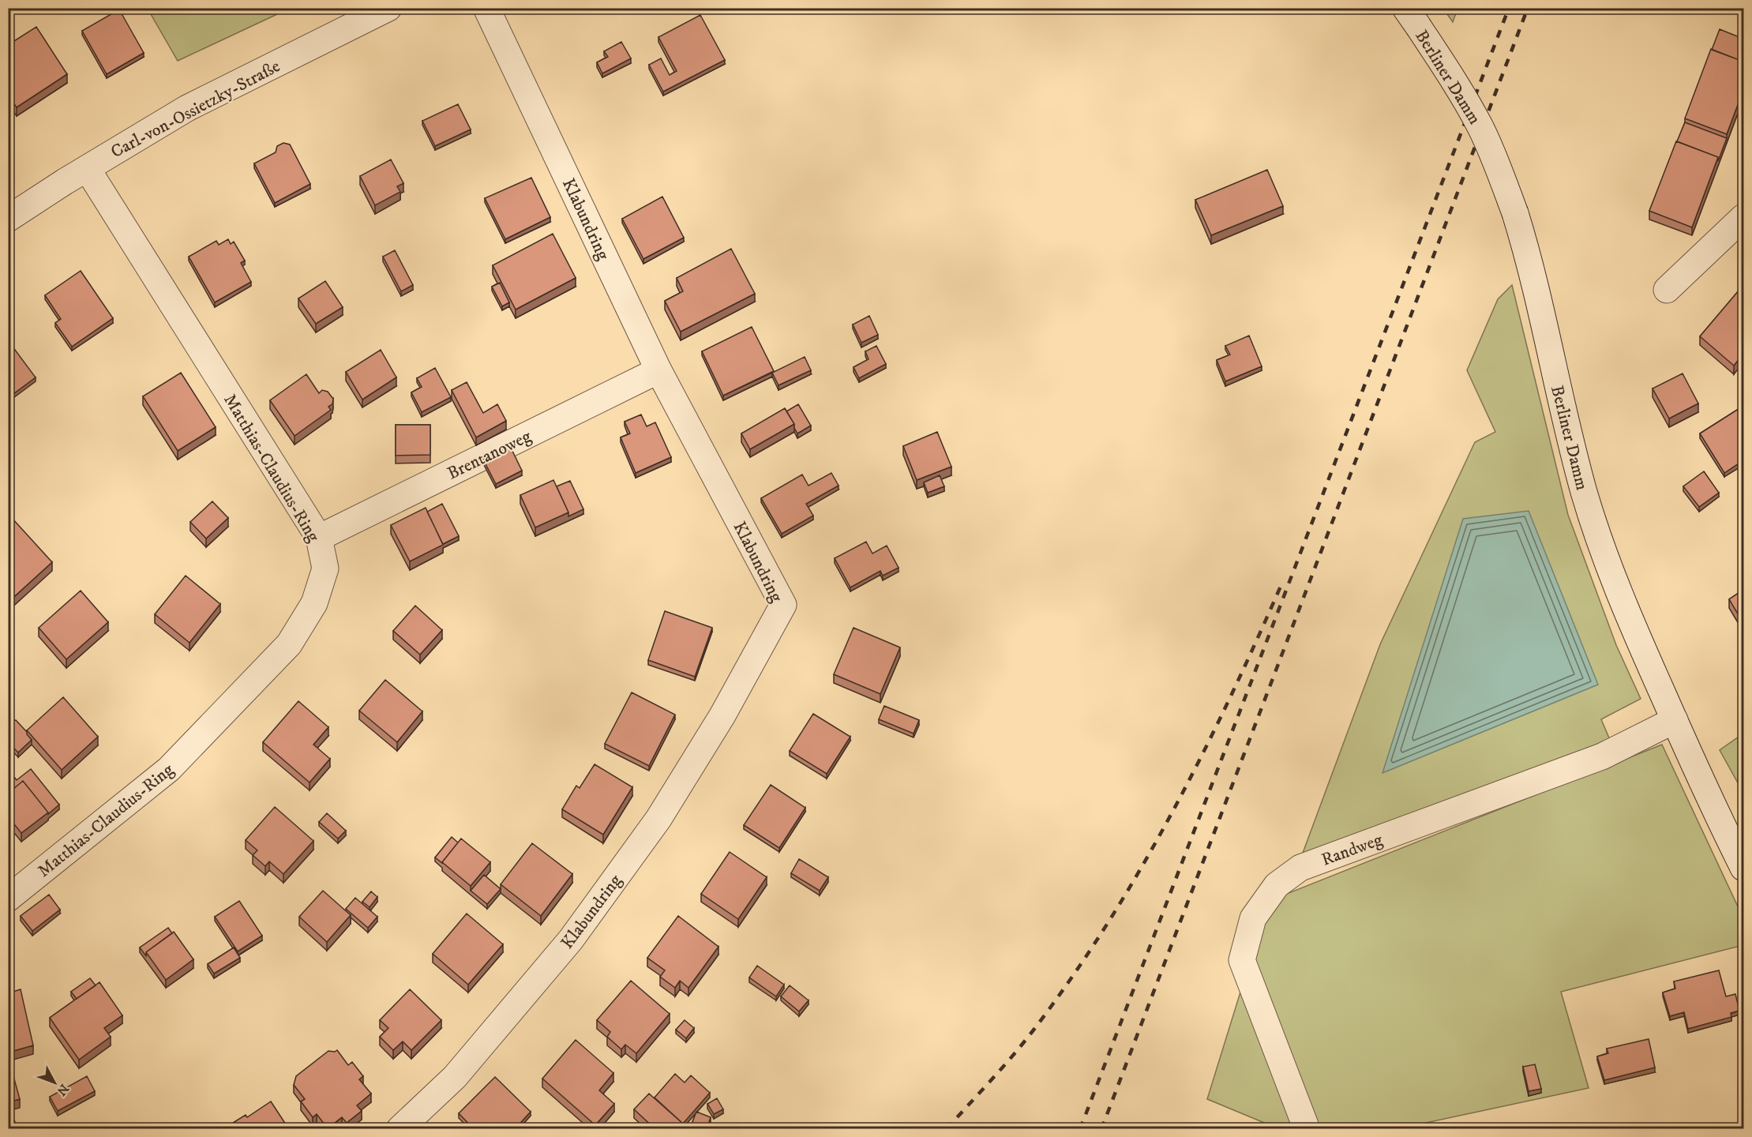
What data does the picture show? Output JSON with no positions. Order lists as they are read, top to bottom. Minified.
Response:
{"streets":{"street":["Berliner Damm","Carl-von-Ossietzky-Straße","Klabundring","Brentanoweg","Matthias-Claudius-Ring","Randweg"]},"crossings":[["Berliner Damm","Randweg"],["Carl-von-Ossietzky-Straße","Matthias-Claudius-Ring"],["Klabundring","Brentanoweg"],["Brentanoweg","Matthias-Claudius-Ring"]],"north":"bottom right"}
